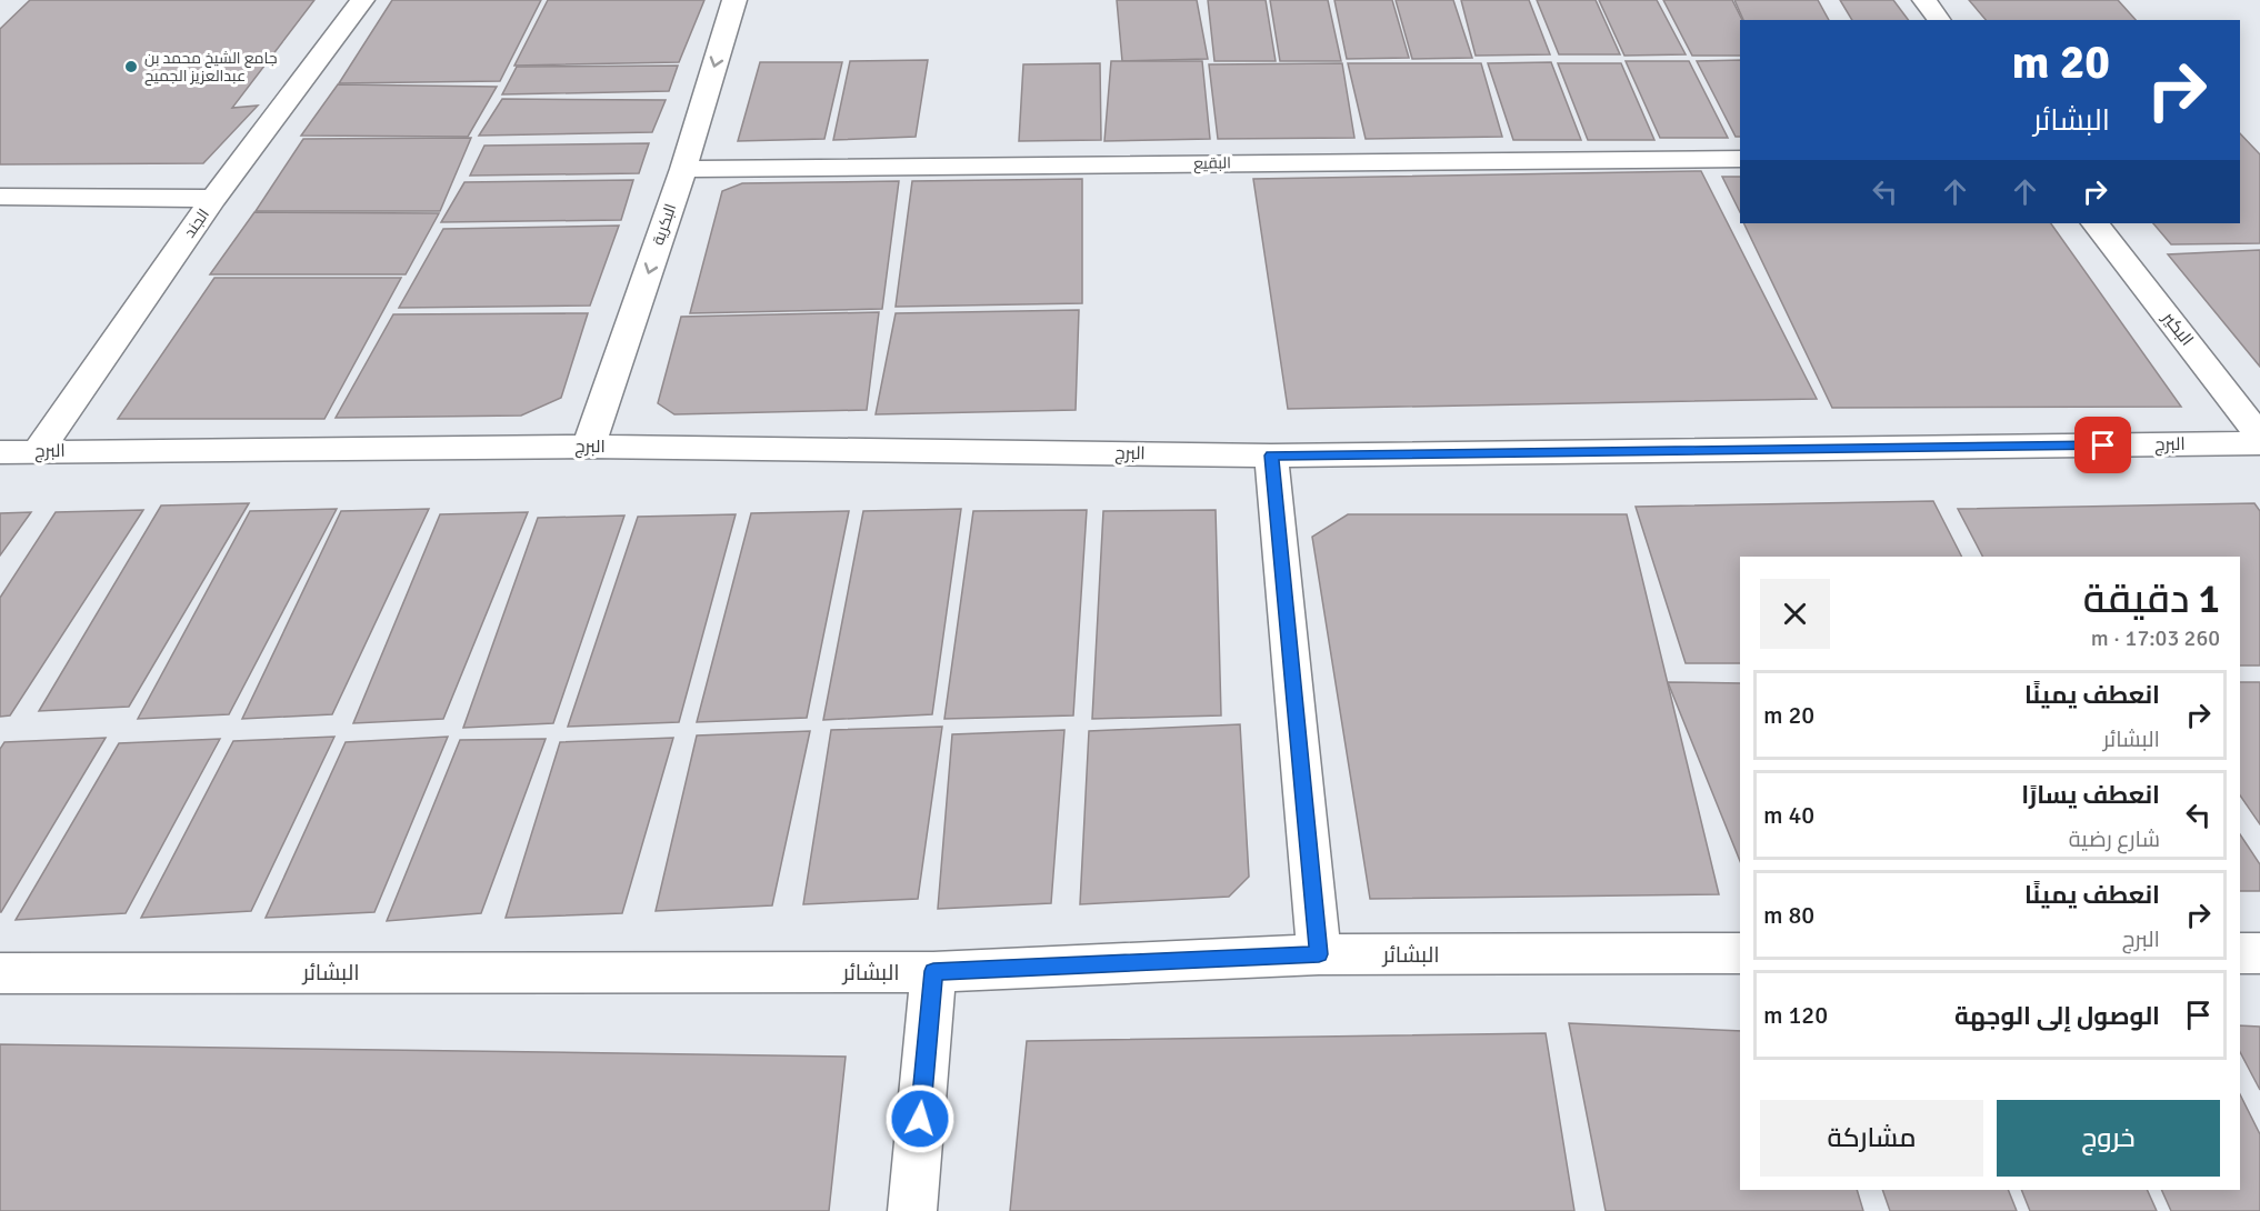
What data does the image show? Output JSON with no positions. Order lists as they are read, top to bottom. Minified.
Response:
{"streets":{"street":["البقيع","الجند","البكرية","البكير","البرج","البشائر"]},"crossings":[["البقيع","البكرية"],["الجند","البرج"],["البكرية","البرج"]],"one_way":["البكرية"],"places":["جامع الشيخ محمد بن عبدالعزيز الجميح"],"page":{"turn":["20 m","البشائر"],"heading":["1 دقيقة","260 m · 17:03"],"list":[{"name":"انعطف يمينًا","note":"البشائر","value":"20 m"},{"name":"انعطف يسارًا","note":"شارع رضية","value":"40 m"},{"name":"انعطف يمينًا","note":"البرج","value":"80 m"},{"name":"الوصول إلى الوجهة","value":"120 m"}],"buttons":["خروج","مشاركة"]}}
